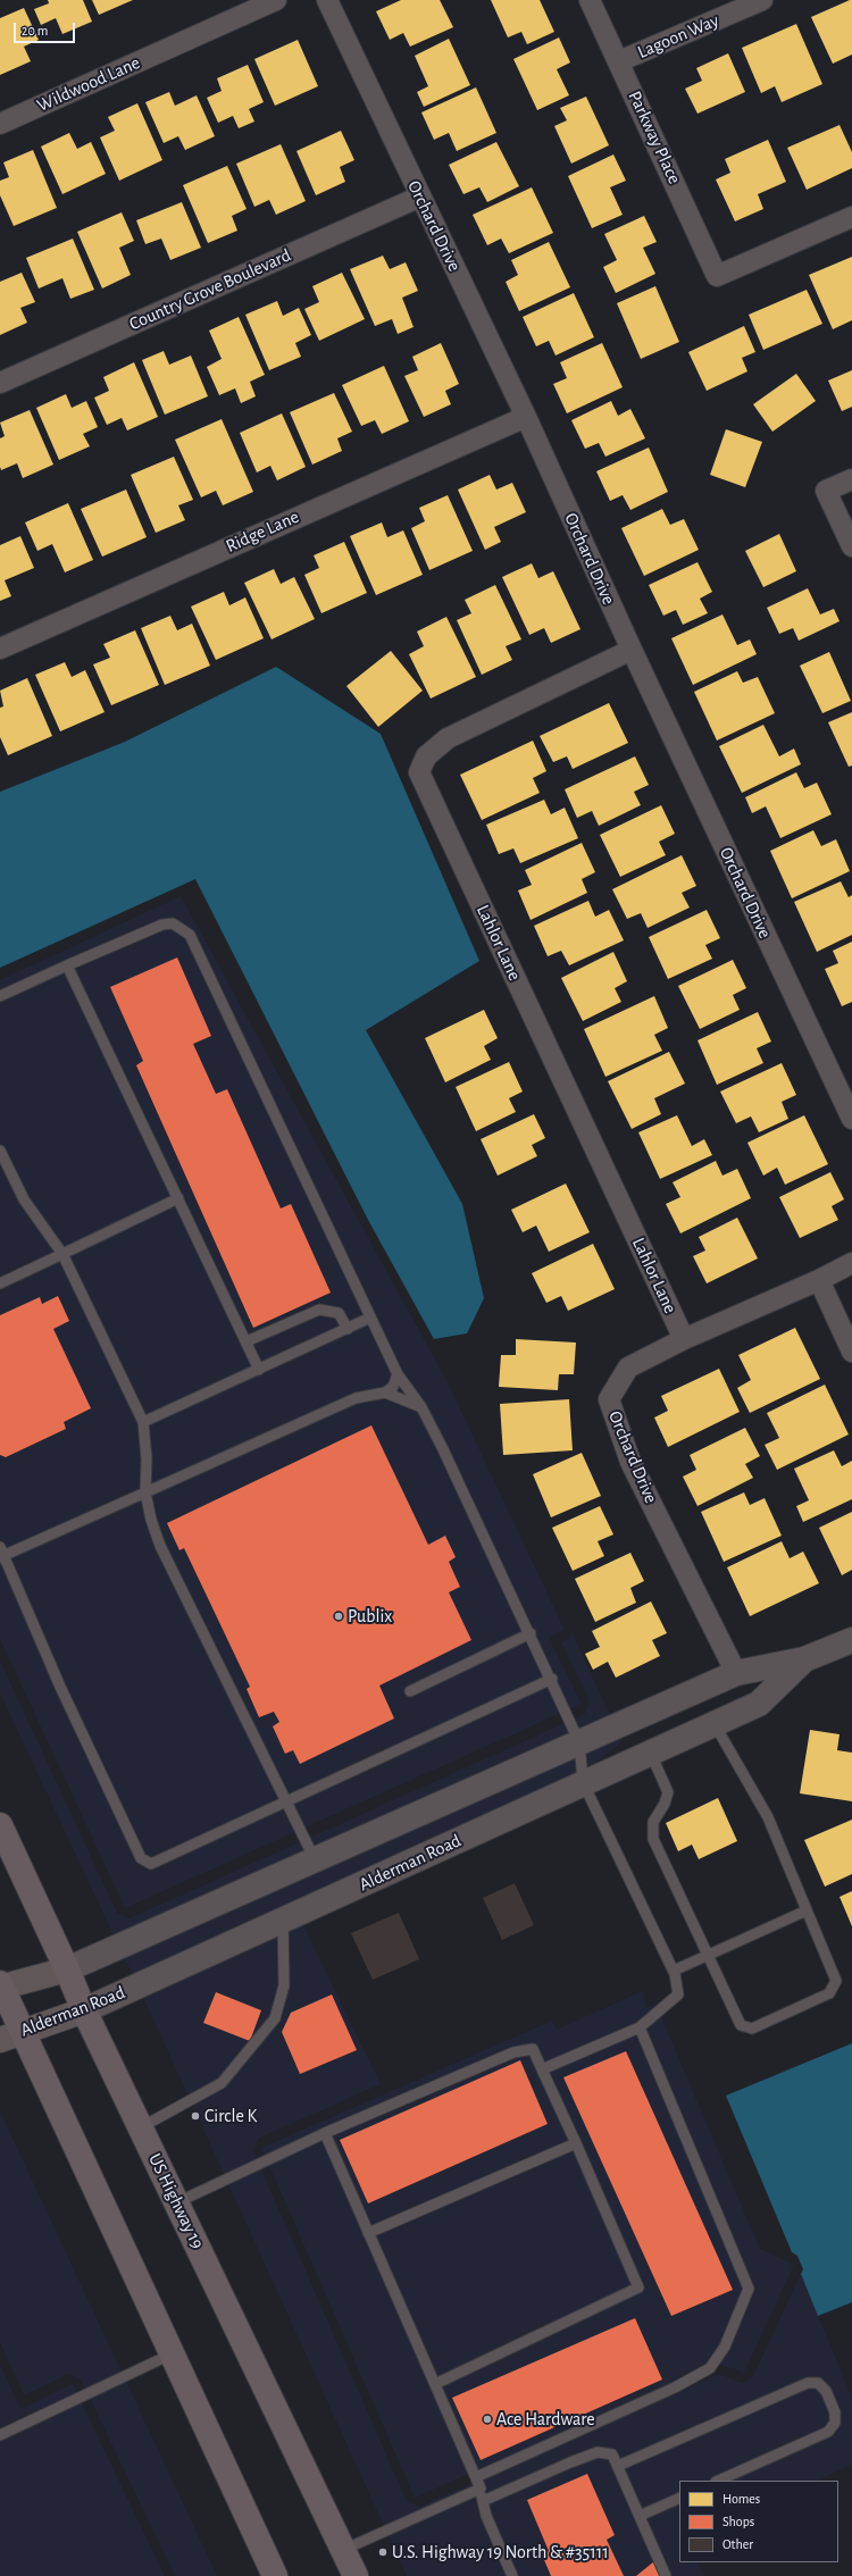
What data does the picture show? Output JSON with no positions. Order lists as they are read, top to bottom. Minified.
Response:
{"streets":{"highway":["US Highway 19"],"main road":["Alderman Road"],"street":["Lagoon Way","Wildwood Lane","Parkway Place","Orchard Drive","Country Grove Boulevard","Ridge Lane","Lahlor Lane"]},"crossings":[["Lagoon Way","Parkway Place"],["Orchard Drive","Country Grove Boulevard"],["Orchard Drive","Ridge Lane"],["Orchard Drive","Lahlor Lane"],["Orchard Drive","Alderman Road"],["Alderman Road","US Highway 19"]],"places":["Publix","Circle K","Ace Hardware","U.S. Highway 19 North & #35111"],"legend":["Homes","Shops","Other"],"scale_bar":"20 m"}
